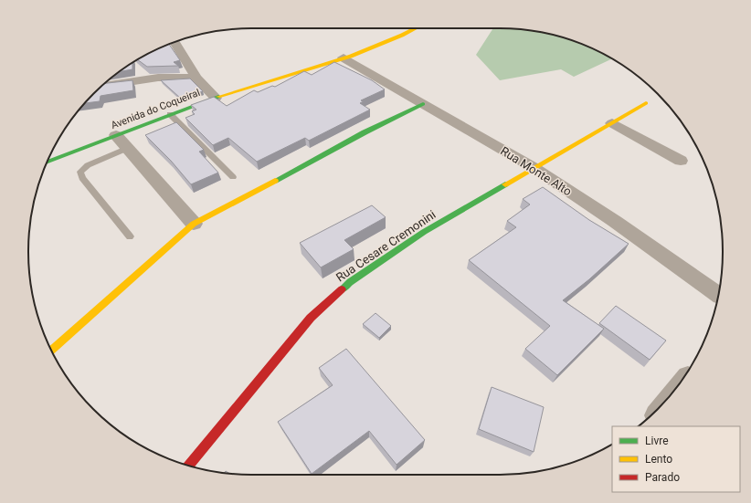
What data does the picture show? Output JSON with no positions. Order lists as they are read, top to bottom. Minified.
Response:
{"streets":{"street":["Avenida do Coqueiral","Rua Monte Alto","Rua Cesare Cremonini"]},"crossings":[["Avenida do Coqueiral","Rua Monte Alto"],["Rua Monte Alto","Rua Cesare Cremonini"]],"legend":["Livre","Lento","Parado"]}
